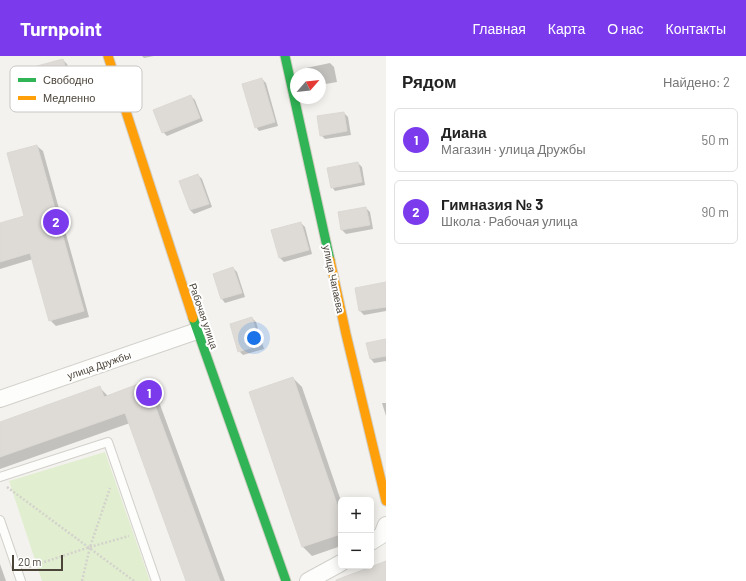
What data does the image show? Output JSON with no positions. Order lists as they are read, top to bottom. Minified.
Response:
{"streets":{"street":["улица Чапаева","Рабочая улица","улица Дружбы"]},"crossings":[["Рабочая улица","улица Дружбы"]],"legend":["Свободно","Медленно"],"scale_bar":"20 m","north":"top right","page":{"header":"Turnpoint","nav":["Главная","Карта","О нас","Контакты"],"heading":["Рядом","Найдено: 2"],"list":[{"mark":"1","name":"Диана","note":"Магазин · улица Дружбы","value":"50 m"},{"mark":"2","name":"Гимназия № 3","note":"Школа · Рабочая улица","value":"90 m"}],"pins":["2","1"],"map_buttons":["+","−"],"scale":"20 m"}}
